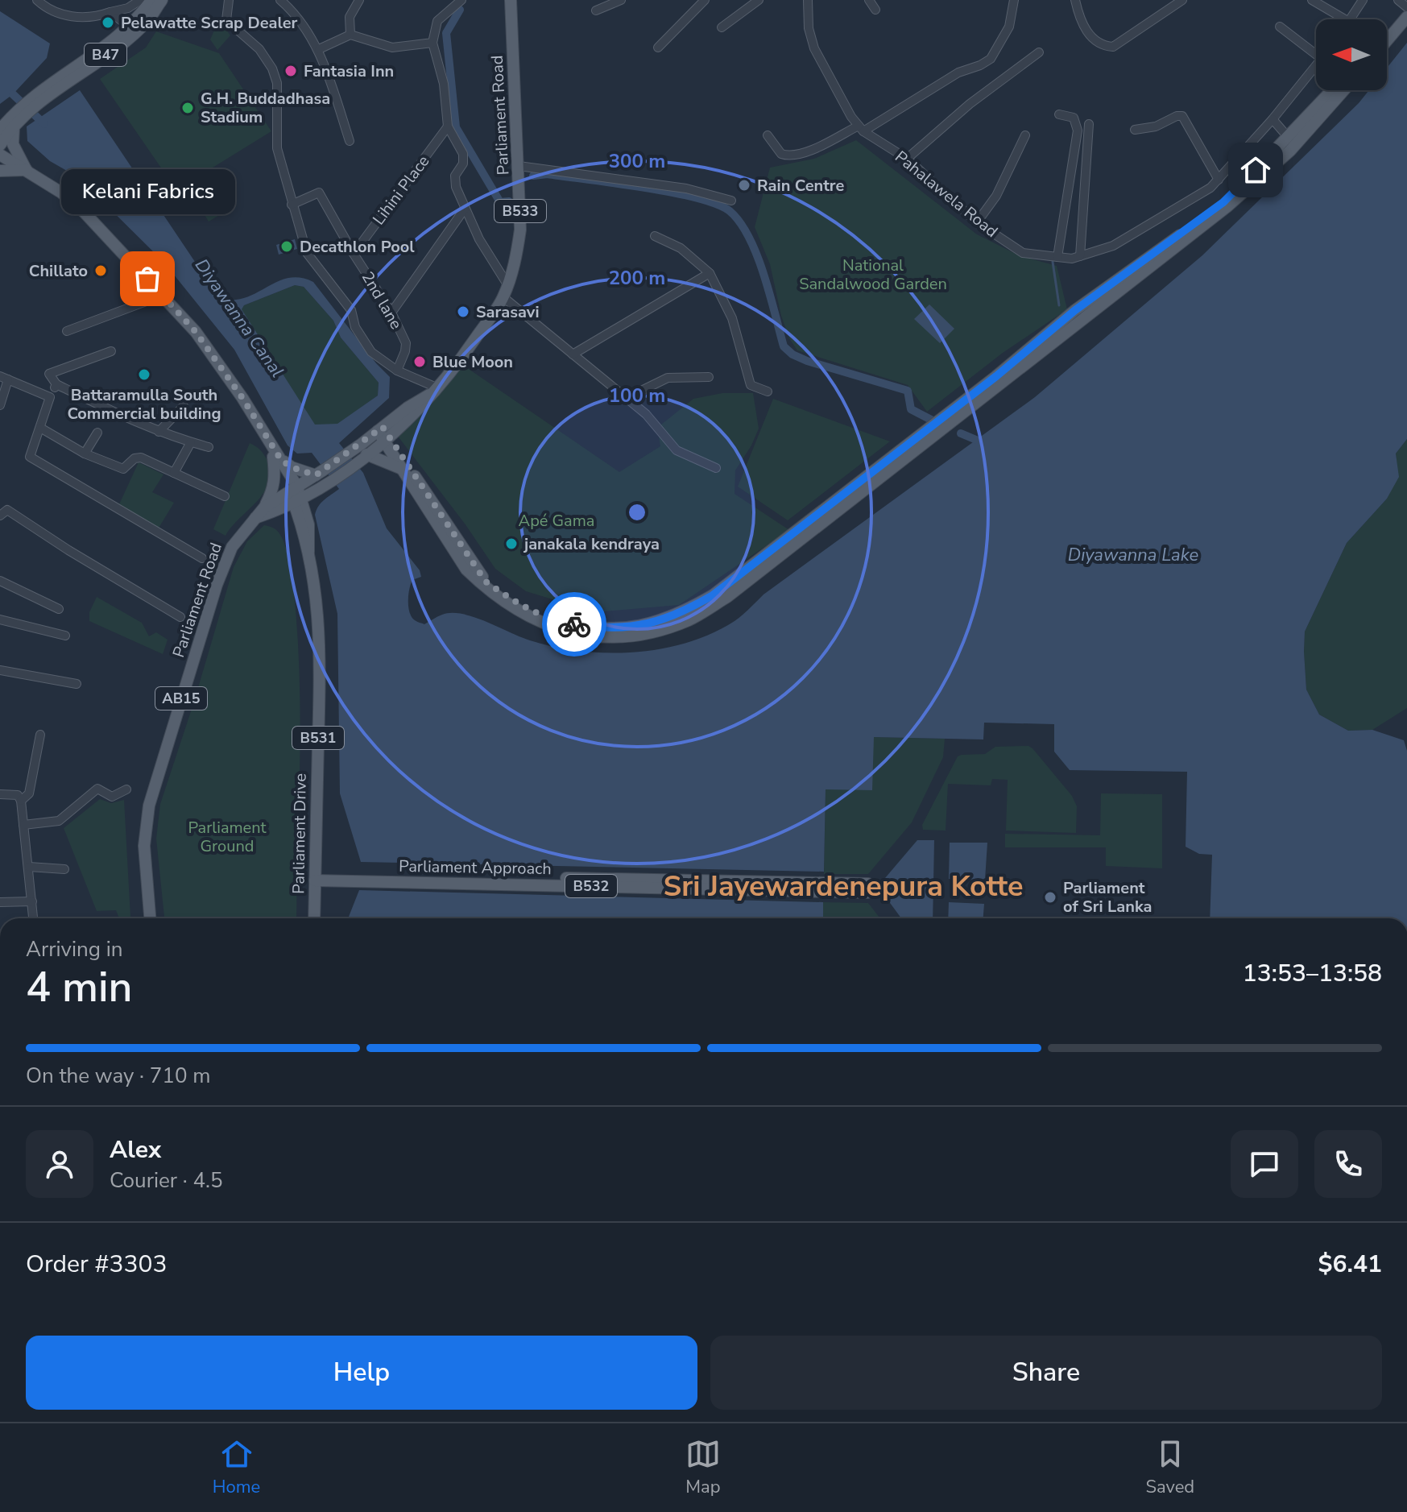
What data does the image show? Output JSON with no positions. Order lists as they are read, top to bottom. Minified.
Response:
{"streets":{"main road":["B47","Parliament Road","B533","AB15","B531","Parliament Drive","Parliament Approach","B532"],"street":["Lihini Place","Pahalawela Road","2nd lane"]},"crossings":[["Parliament Road","B531"],["Parliament Road","Parliament Drive"],["Lihini Place","2nd lane"],["B531","Parliament Drive"],["Parliament Drive","Parliament Approach"]],"districts":["Sri Jayewardenepura Kotte"],"water":["Diyawanna Canal","Diyawanna Lake"],"parks":["National Sandalwood Garden","Apé Gama","Parliament Ground"],"places":["Pelawatte Scrap Dealer","Fantasia Inn","G.H. Buddadhasa Stadium","Rain Centre","Decathlon Pool","Chillato","Kelani Fabrics","Sarasavi","Blue Moon","Battaramulla South Commercial building","janakala kendraya","Parliament of Sri Lanka"],"north":"left","page":{"bubble":"Kelani Fabrics","heading":["4 min","Arriving in","13:53–13:58"],"panel":["Alex","Courier · 4.5","Order #3303","$6.41"],"bar":"On the way · 710 m","buttons":["Help","Share"],"tabs":["Home","Map","Saved"]},"rings":["300 m","200 m","100 m"]}
